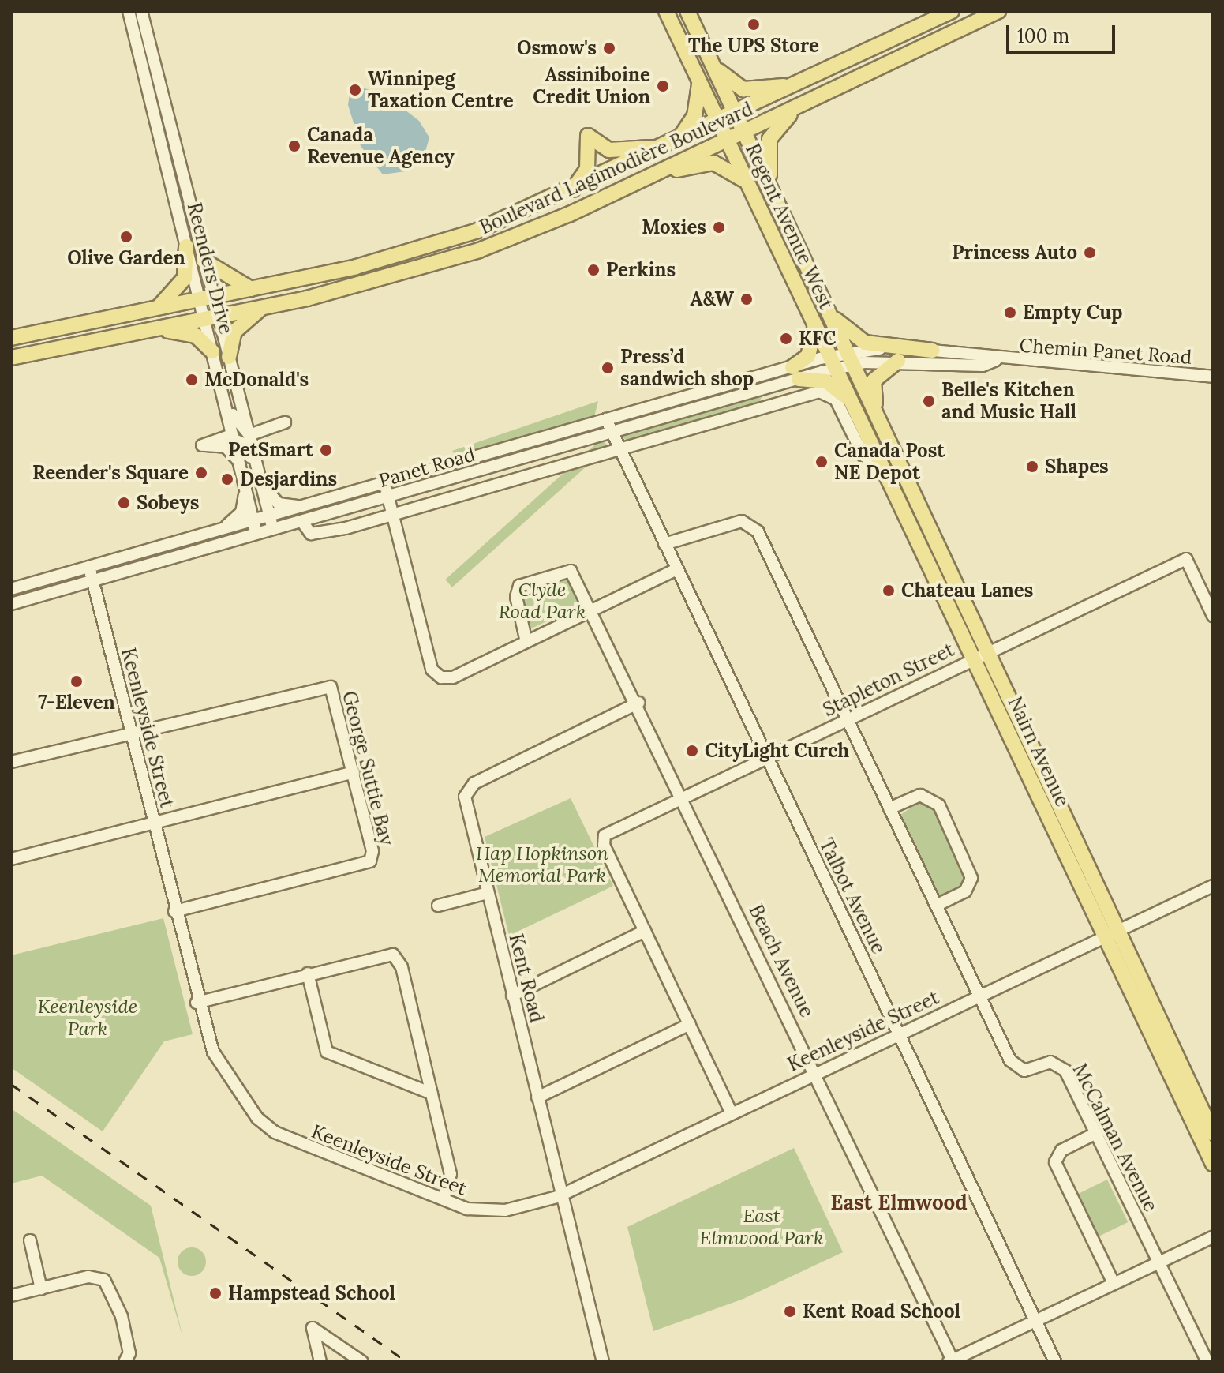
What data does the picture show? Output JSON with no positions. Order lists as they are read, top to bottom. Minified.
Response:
{"streets":{"main road":["Boulevard Lagimodière Boulevard","Regent Avenue West","Nairn Avenue"],"street":["Reenders Drive","Chemin Panet Road","Panet Road","Stapleton Street","Keenleyside Street","George Suttie Bay","Talbot Avenue","Beach Avenue","Kent Road","McCalman Avenue"]},"crossings":[["Boulevard Lagimodière Boulevard","Regent Avenue West"],["Boulevard Lagimodière Boulevard","Reenders Drive"],["Regent Avenue West","Chemin Panet Road"],["Regent Avenue West","Panet Road"],["Regent Avenue West","Nairn Avenue"],["Reenders Drive","Panet Road"],["Chemin Panet Road","Panet Road"],["Chemin Panet Road","Nairn Avenue"],["Panet Road","Keenleyside Street"],["Panet Road","Nairn Avenue"],["Panet Road","Talbot Avenue"],["Stapleton Street","Nairn Avenue"],["Stapleton Street","Talbot Avenue"],["Stapleton Street","Beach Avenue"],["Stapleton Street","McCalman Avenue"],["Keenleyside Street","Nairn Avenue"],["Keenleyside Street","George Suttie Bay"],["Keenleyside Street","Talbot Avenue"],["Keenleyside Street","Beach Avenue"],["Keenleyside Street","Kent Road"],["Keenleyside Street","McCalman Avenue"],["Talbot Avenue","McCalman Avenue"],["Beach Avenue","Kent Road"]],"districts":["East Elmwood"],"parks":["Clyde Road Park","Hap Hopkinson Memorial Park","Keenleyside Park","East Elmwood Park"],"places":["The UPS Store","Osmow's","Assiniboine Credit Union","Winnipeg Taxation Centre","Canada Revenue Agency","Moxies","Olive Garden","Princess Auto","Perkins","A&W","Empty Cup","KFC","Press’d sandwich shop","McDonald's","Belle's Kitchen and Music Hall","PetSmart","Canada Post NE Depot","Shapes","Reender's Square","Desjardins","Sobeys","Chateau Lanes","7-Eleven","CityLight Curch","Hampstead School","Kent Road School"],"scale_bar":"100 m"}
